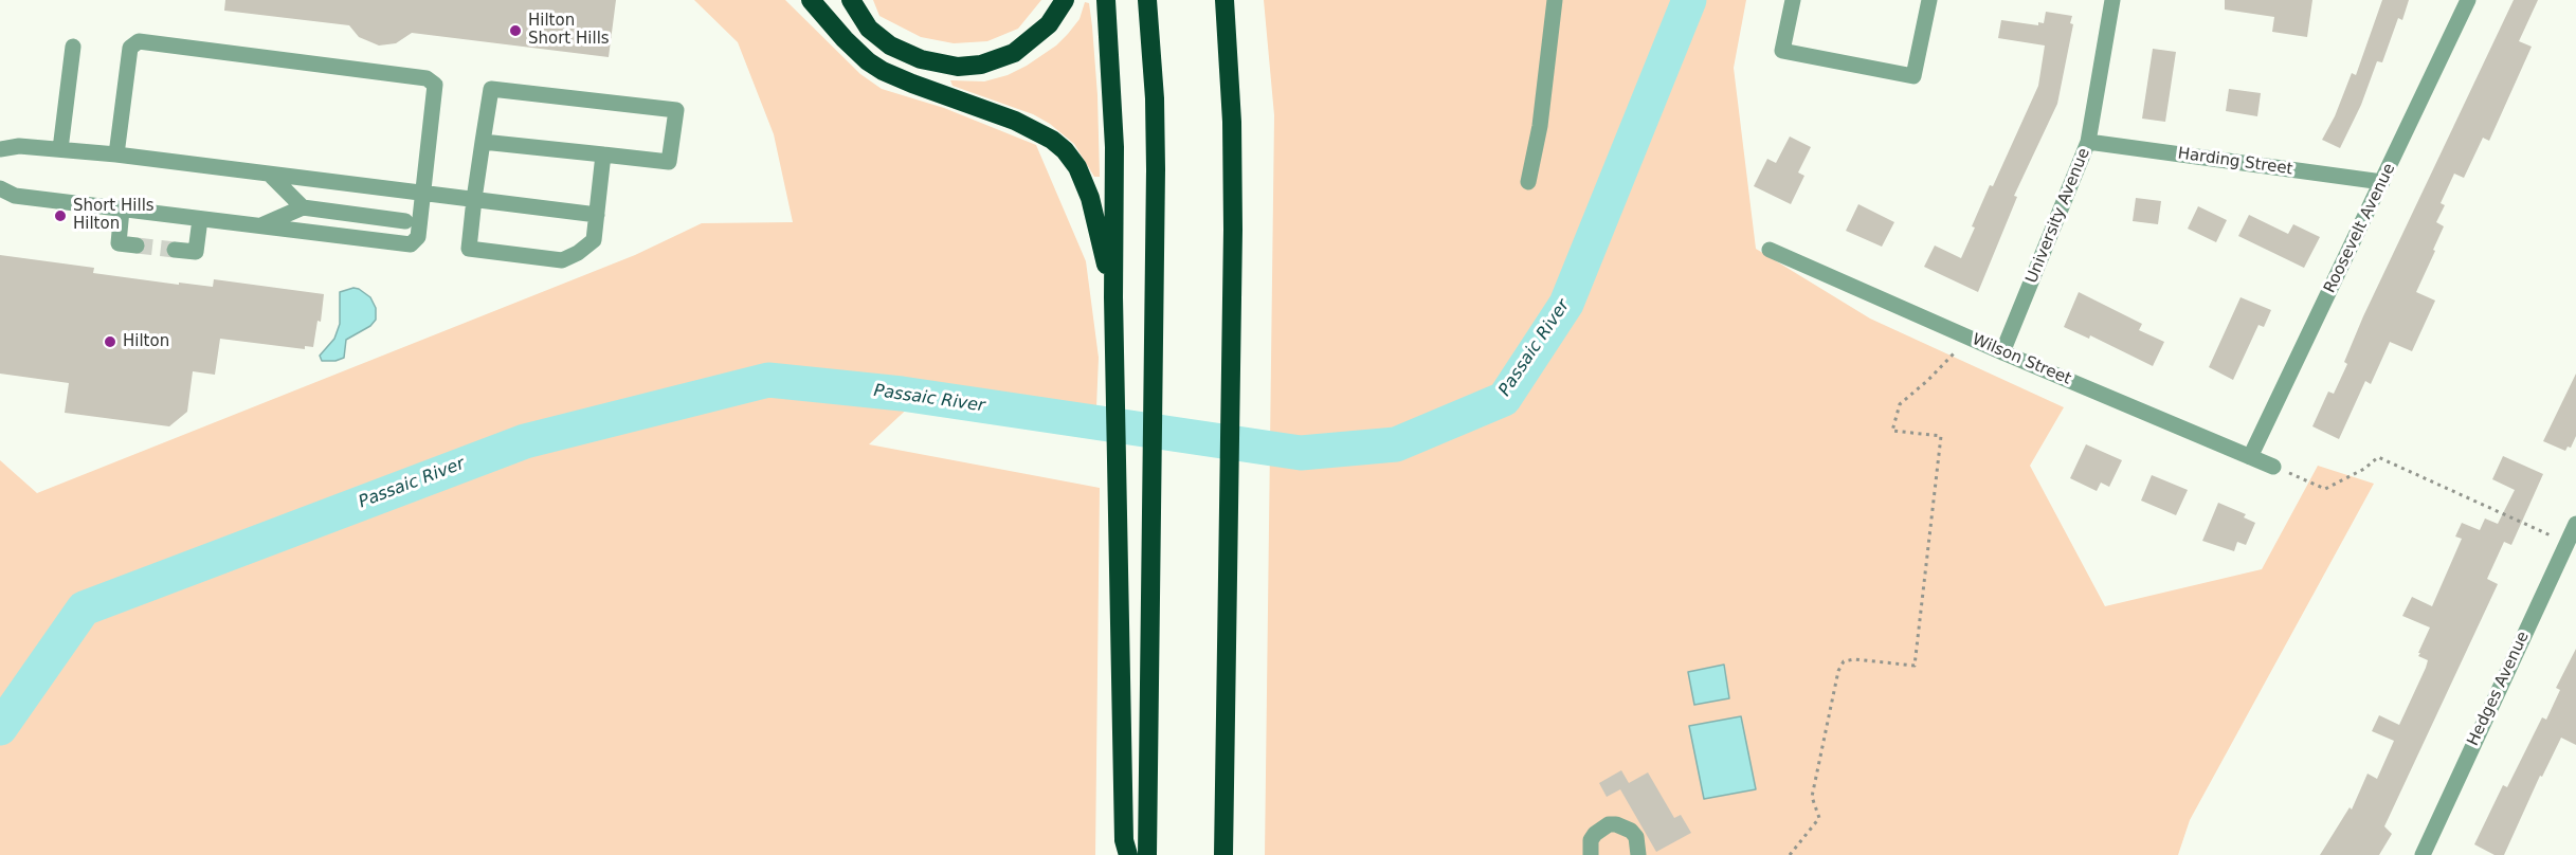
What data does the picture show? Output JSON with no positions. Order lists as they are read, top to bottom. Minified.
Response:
{"streets":{"street":["Harding Street","University Avenue","Roosevelt Avenue","Wilson Street","Hedges Avenue"]},"crossings":[["Harding Street","University Avenue"],["Harding Street","Roosevelt Avenue"],["University Avenue","Wilson Street"],["Roosevelt Avenue","Wilson Street"]],"water":["Passaic River"],"places":["Hilton Short Hills","Short Hills Hilton","Hilton"]}
